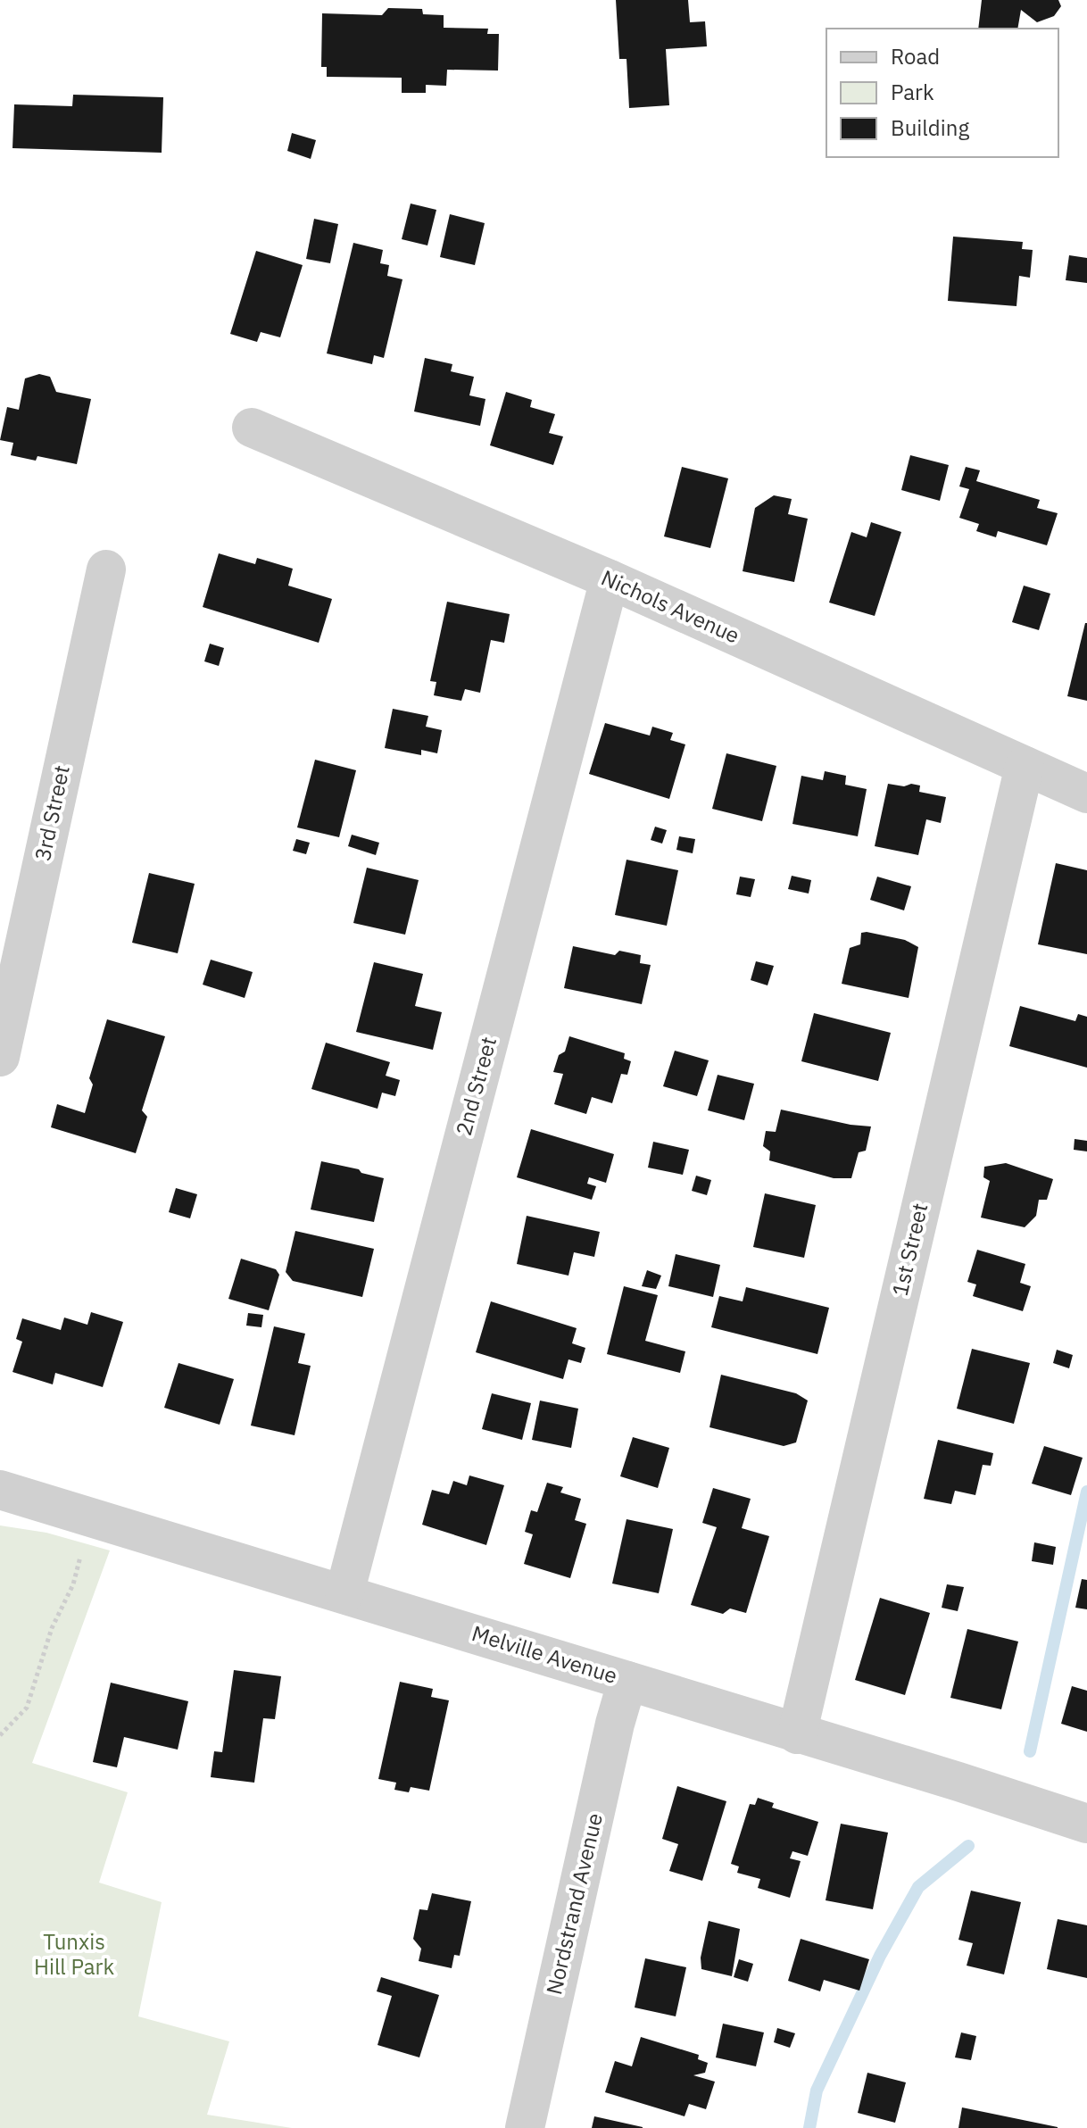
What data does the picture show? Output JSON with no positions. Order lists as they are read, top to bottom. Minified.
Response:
{"streets":{"street":["Nichols Avenue","3rd Street","2nd Street","1st Street","Melville Avenue","Nordstrand Avenue"]},"crossings":[["Nichols Avenue","2nd Street"],["Nichols Avenue","1st Street"],["2nd Street","Melville Avenue"],["1st Street","Melville Avenue"],["Melville Avenue","Nordstrand Avenue"]],"parks":["Tunxis Hill Park"],"legend":["Road","Park","Building"]}
